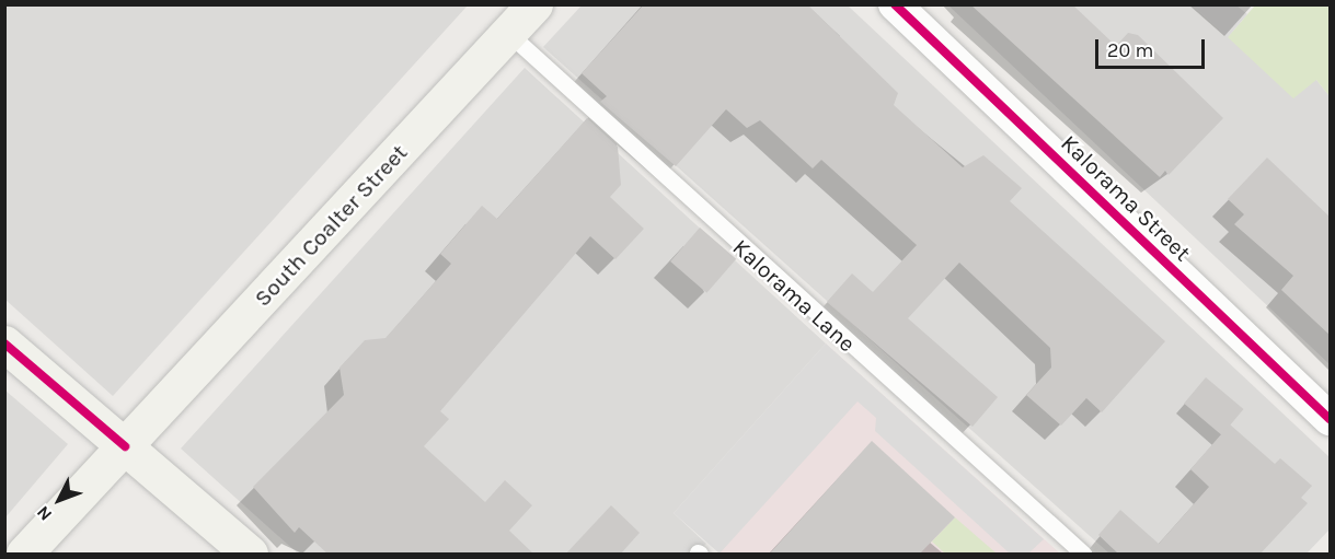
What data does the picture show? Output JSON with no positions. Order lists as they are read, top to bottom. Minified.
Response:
{"streets":{"main road":["South Coalter Street"],"street":["Kalorama Street"],"lane":["Kalorama Lane"]},"crossings":[["South Coalter Street","Kalorama Lane"]],"scale_bar":"20 m","north":"bottom left"}
